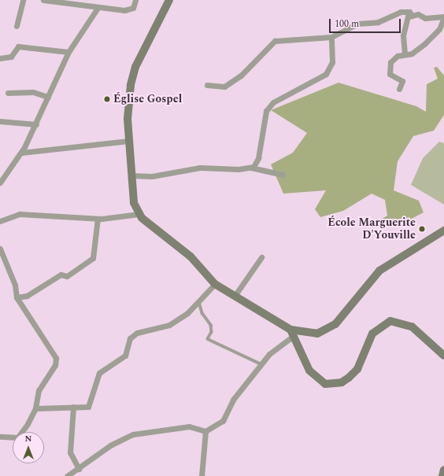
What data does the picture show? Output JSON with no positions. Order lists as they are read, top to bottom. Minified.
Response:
{"places":["Église Gospel","École Marguerite D'Youville"],"scale_bar":"100 m","north":"top"}
